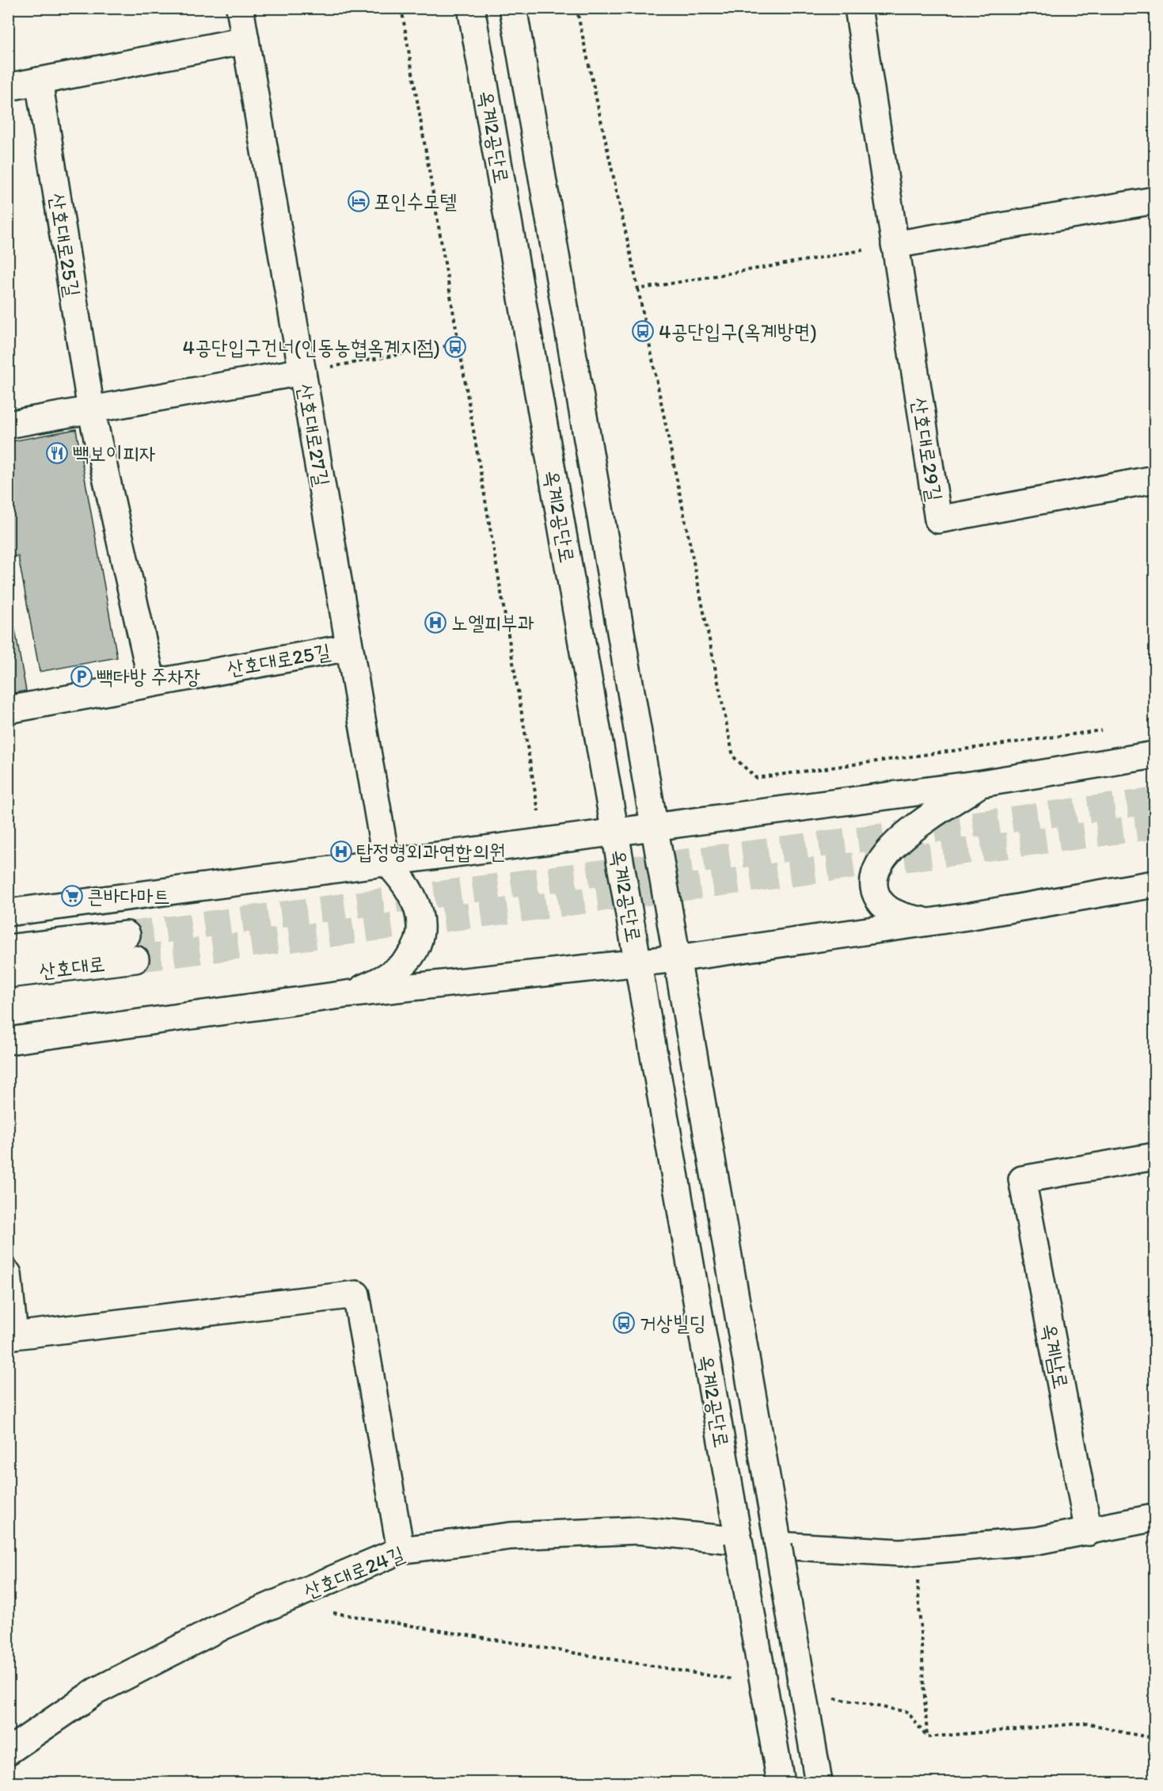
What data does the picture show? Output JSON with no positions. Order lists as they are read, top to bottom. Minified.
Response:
{"streets":{"street":["옥계2공단로","산호대로25길","산호대로27길","산호대로29길","산호대로","옥계남로","산호대로24길"]},"crossings":[["옥계2공단로","산호대로24길"],["산호대로25길","산호대로27길"]],"places":{"hotel":["포인수모텔"],"bus stop":["4공단입구(옥계방면)","4공단입구건너(인동농협옥계지점)","거상빌딩"],"restaurant":["빽보이피자"],"hospital":["노엘피부과","탑정형외과연합의원"],"parking":["빽다방 주차장"],"supermarket":["큰바다마트"]}}
